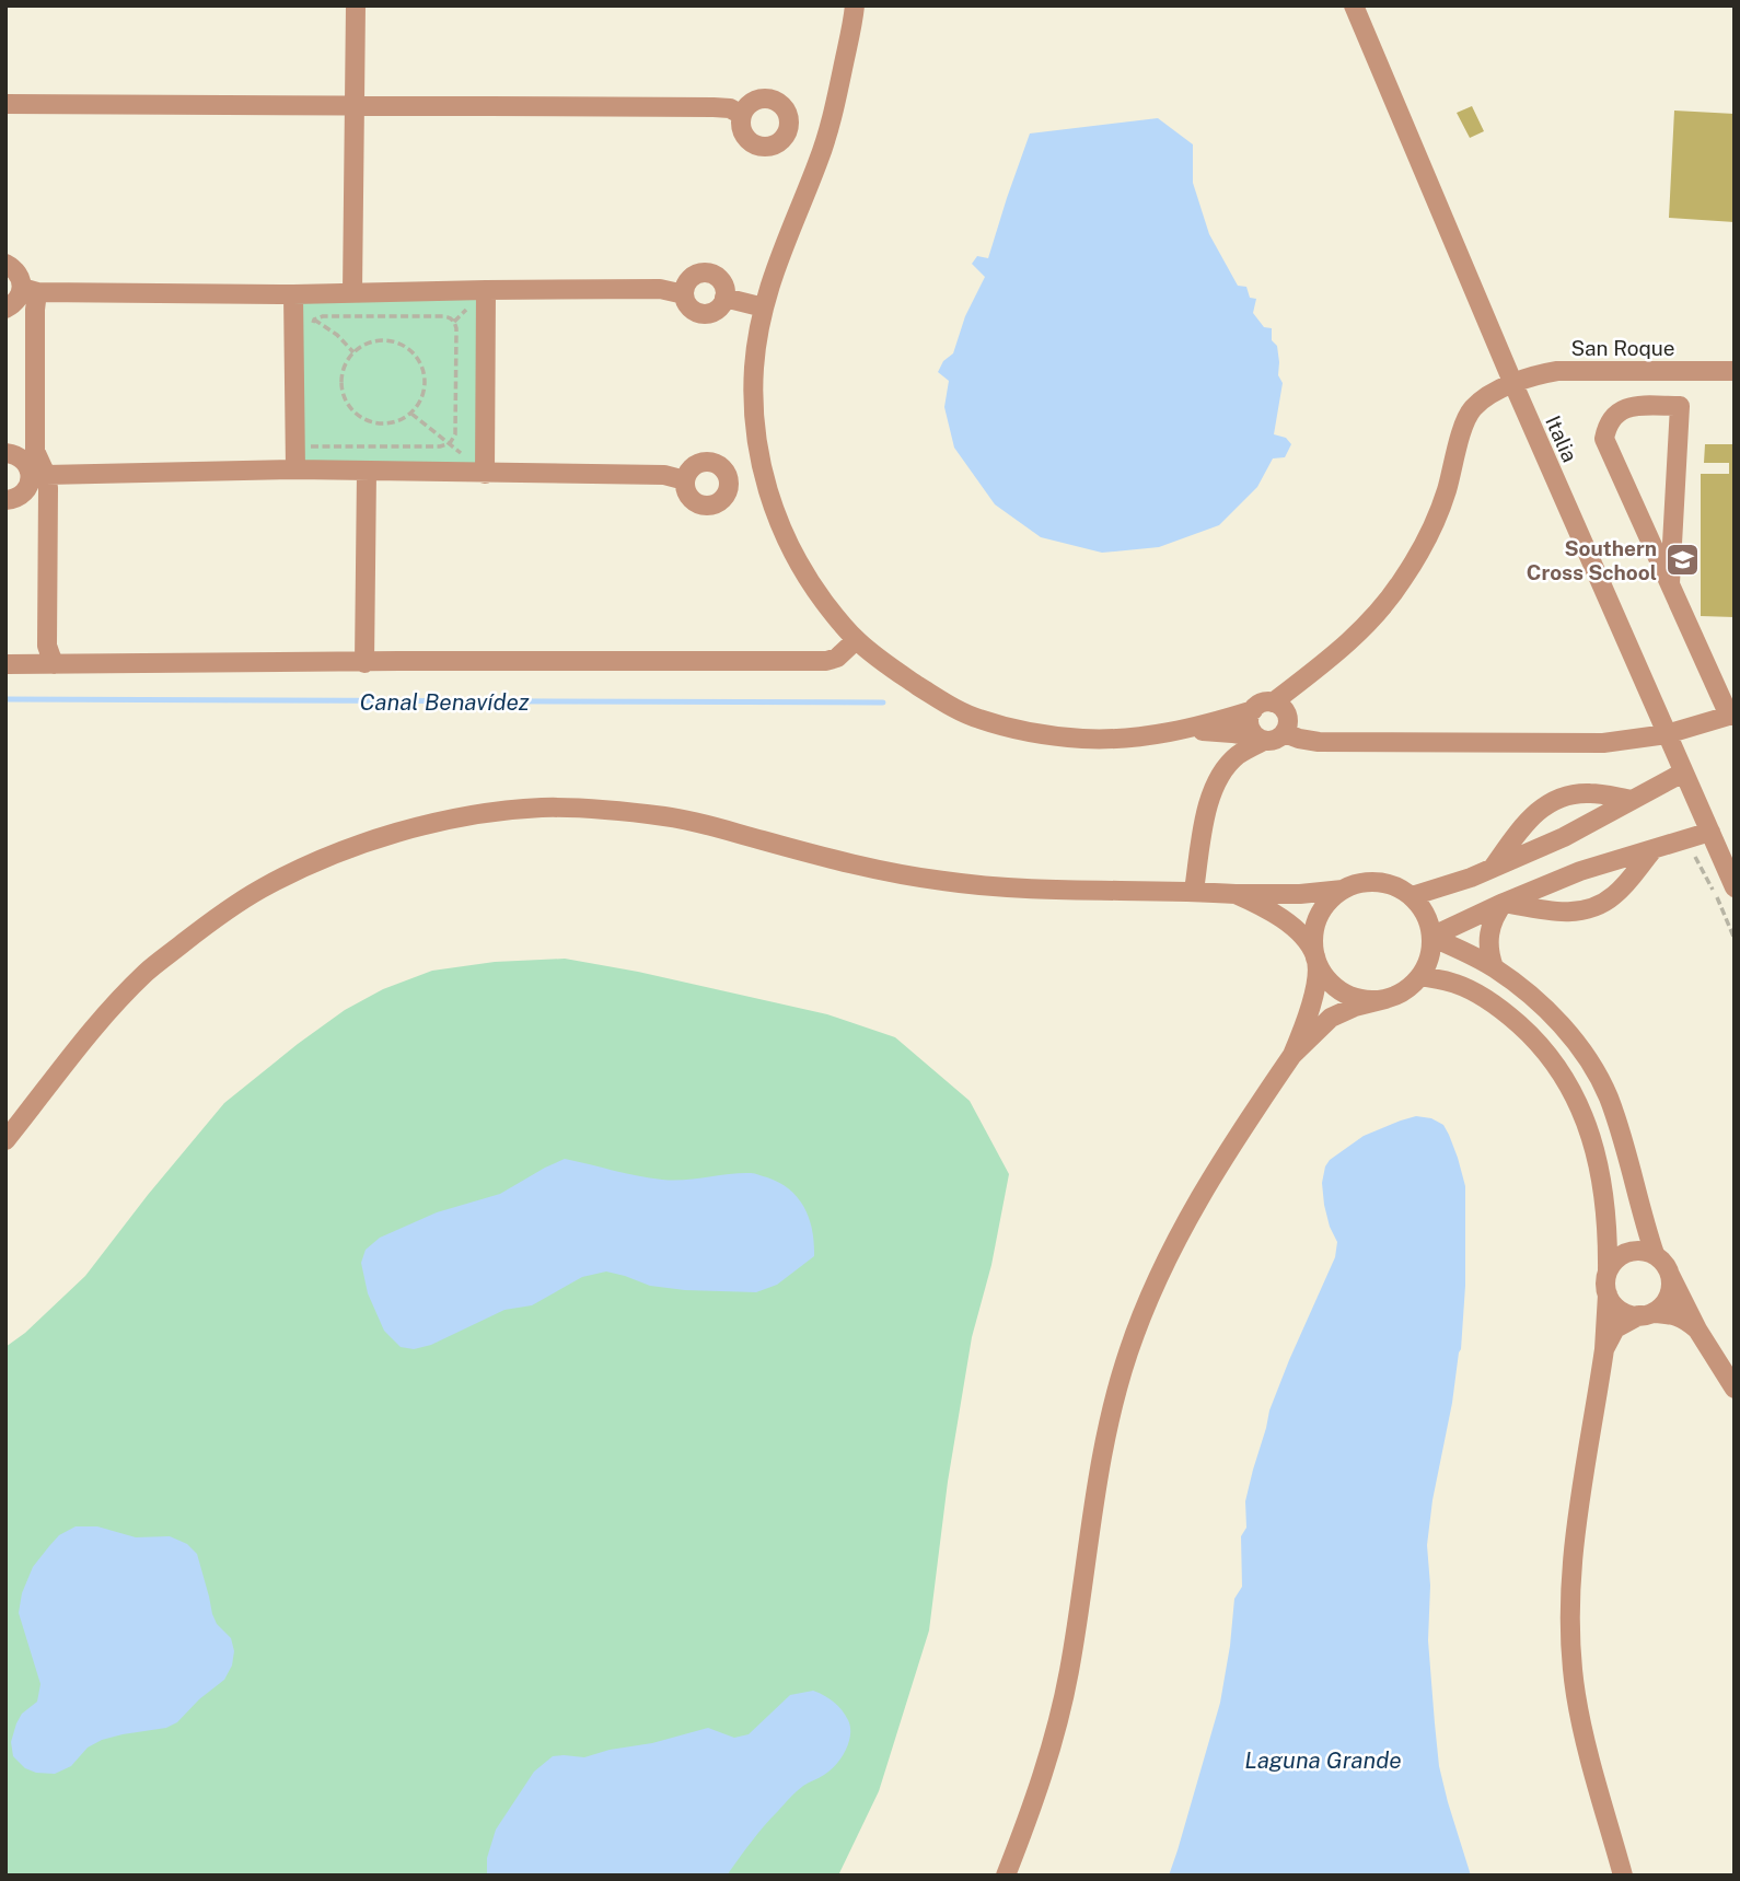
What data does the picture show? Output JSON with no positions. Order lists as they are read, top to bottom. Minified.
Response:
{"streets":{"street":["San Roque","Italia"]},"crossings":[["San Roque","Italia"]],"water":["Canal Benavídez","Laguna Grande"],"places":{"school or university":["Southern Cross School"]}}
